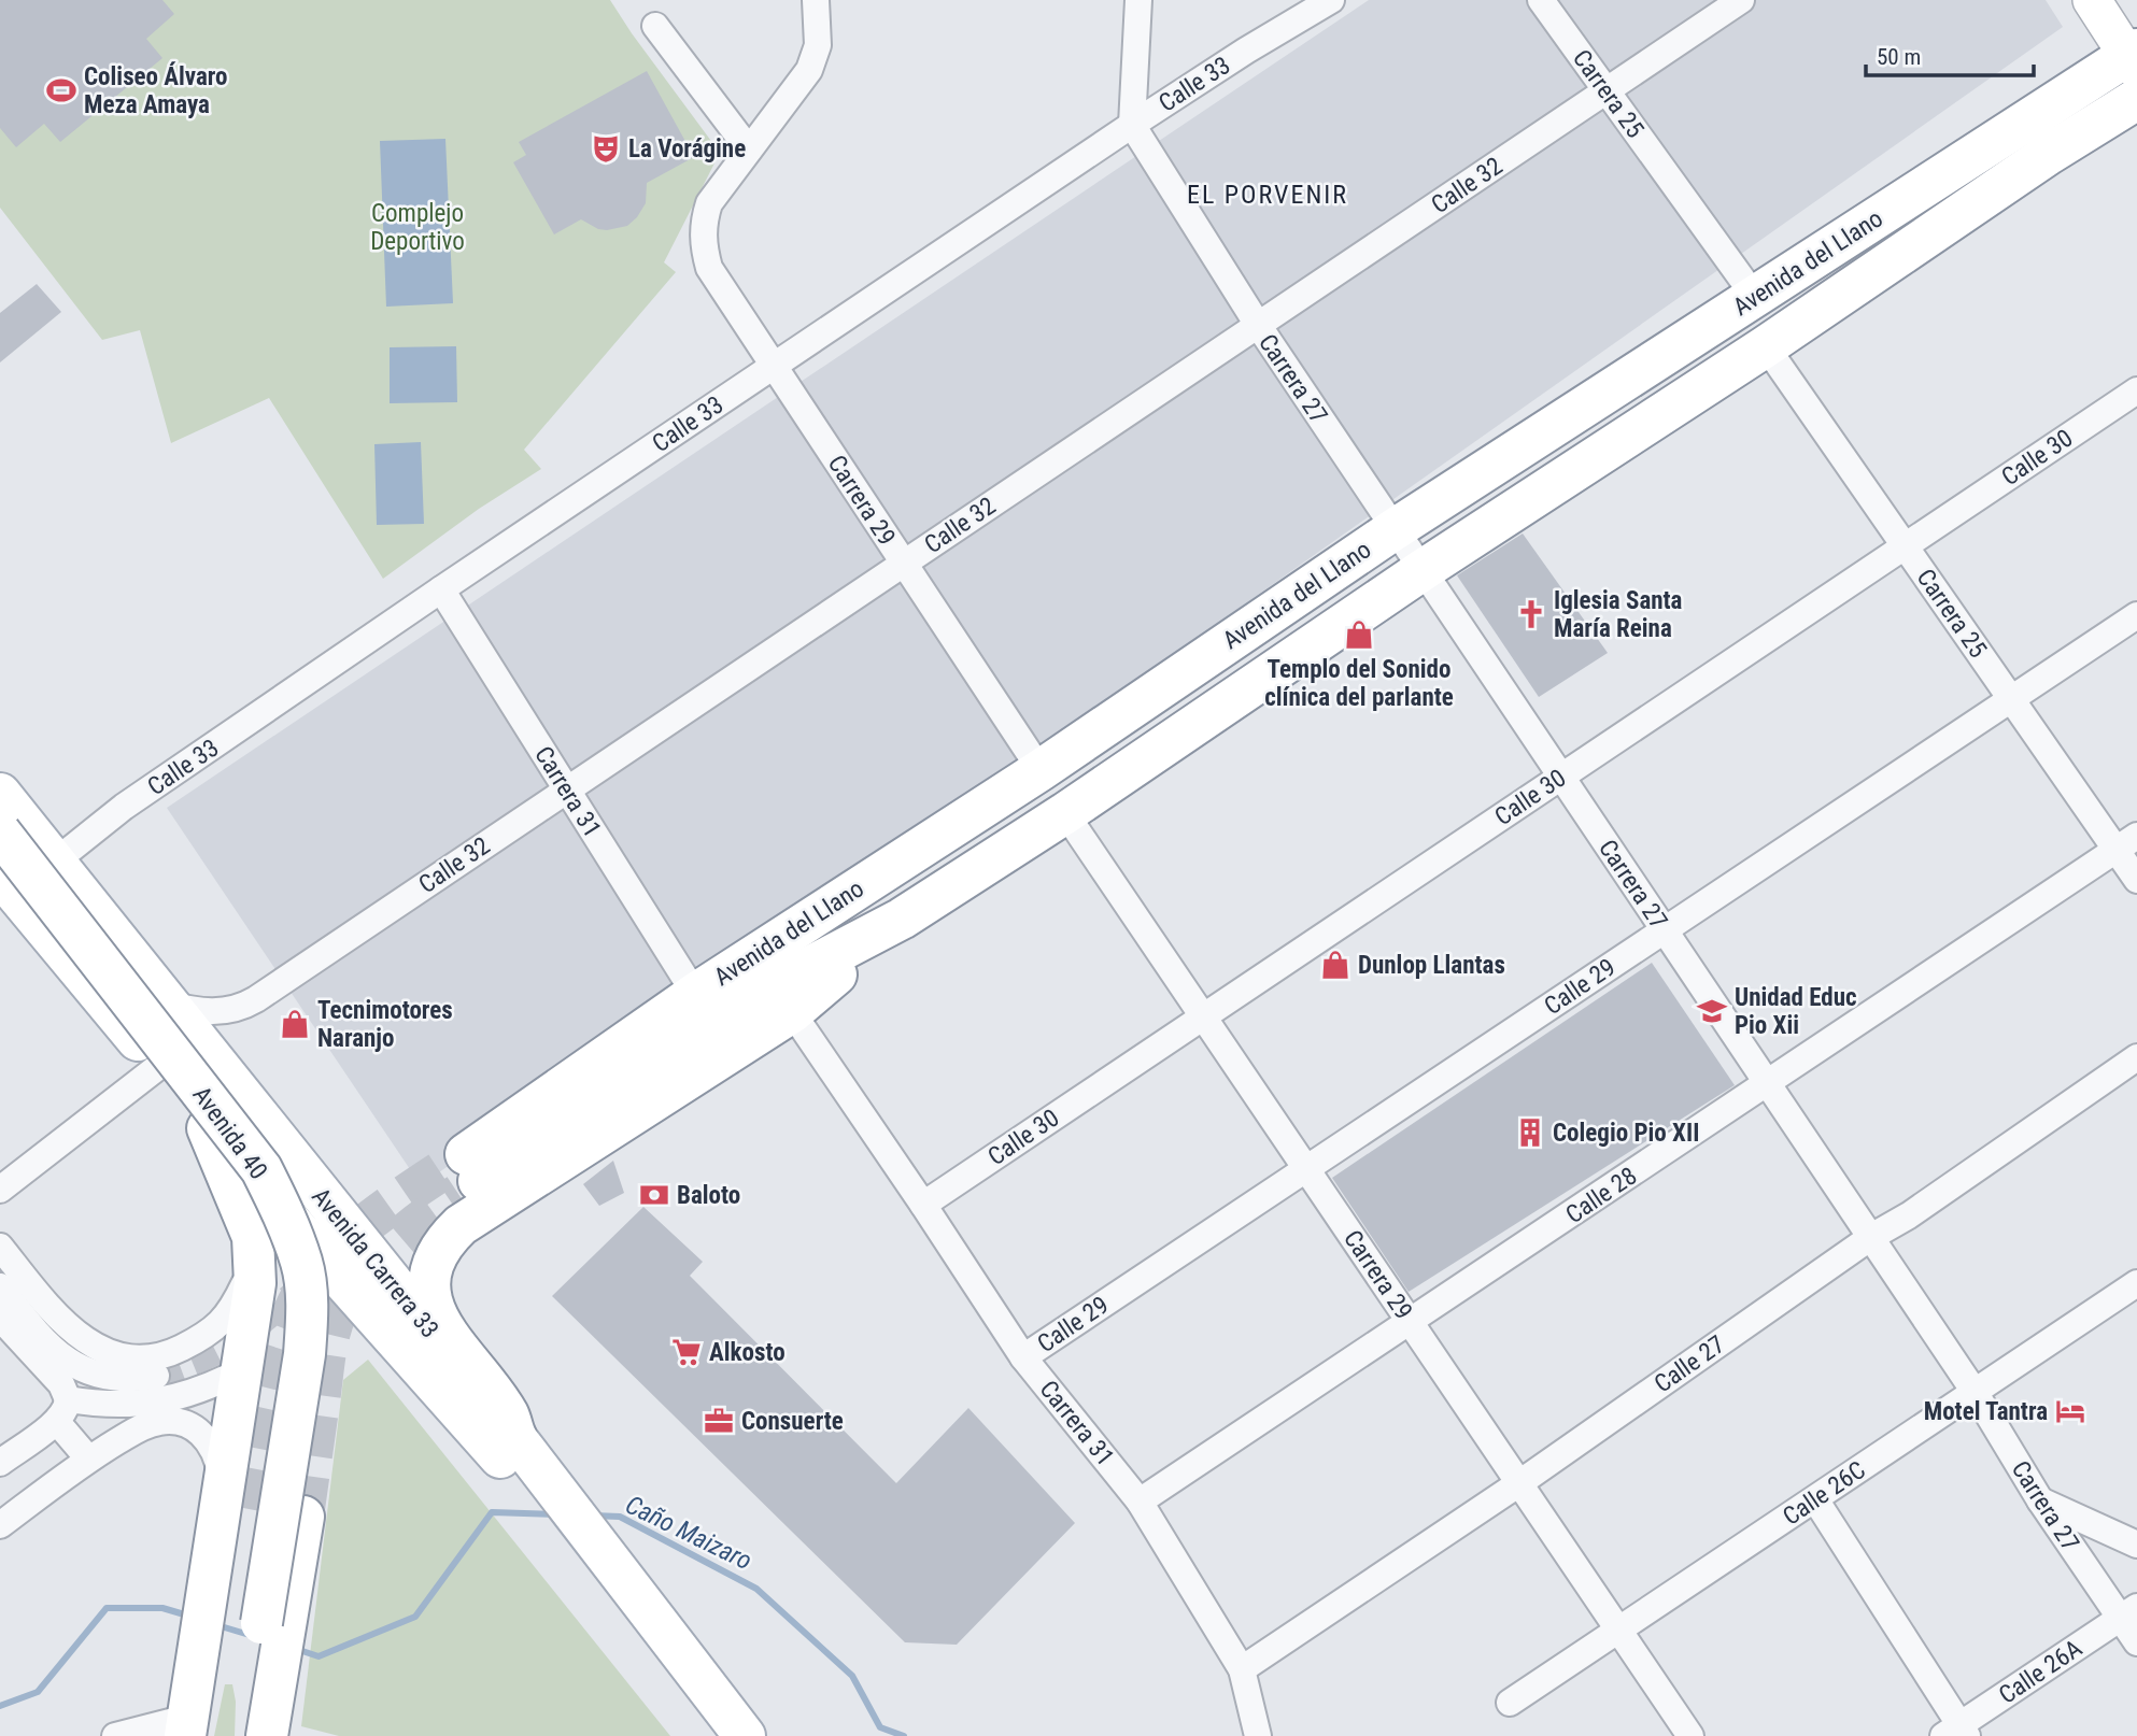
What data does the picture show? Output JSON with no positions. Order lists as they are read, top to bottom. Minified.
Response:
{"streets":{"main road":["Avenida del Llano","Avenida 40","Avenida Carrera 33"],"street":["Calle 33","Carrera 25","Calle 32","Carrera 27","Calle 30","Carrera 29","Carrera 31","Calle 29","Calle 28","Calle 27","Calle 26C","Calle 26A"]},"crossings":[["Calle 33","Carrera 27"],["Calle 33","Carrera 29"],["Calle 33","Carrera 31"],["Calle 33","Avenida Carrera 33"],["Carrera 25","Calle 32"],["Carrera 25","Avenida del Llano"],["Carrera 25","Calle 30"],["Carrera 25","Calle 29"],["Carrera 25","Calle 28"],["Calle 32","Carrera 27"],["Calle 32","Carrera 29"],["Calle 32","Carrera 31"],["Calle 32","Avenida Carrera 33"],["Avenida del Llano","Carrera 27"],["Avenida del Llano","Carrera 29"],["Avenida del Llano","Carrera 31"],["Carrera 27","Calle 30"],["Carrera 27","Calle 29"],["Carrera 27","Calle 28"],["Carrera 27","Calle 27"],["Carrera 27","Calle 26C"],["Carrera 27","Calle 26A"],["Calle 30","Carrera 29"],["Calle 30","Carrera 31"],["Carrera 29","Calle 29"],["Carrera 29","Calle 28"],["Carrera 29","Calle 27"],["Carrera 29","Calle 26C"],["Carrera 31","Calle 29"],["Carrera 31","Calle 28"],["Carrera 31","Calle 27"],["Avenida 40","Avenida Carrera 33"]],"districts":["EL PORVENIR"],"water":["Caño Maizaro"],"parks":["Complejo Deportivo"],"places":{"sports":["Coliseo Álvaro Meza Amaya"],"theatre":["La Vorágine"],"church":["Iglesia Santa María Reina"],"shop":["Templo del Sonido clínica del parlante","Dunlop Llantas","Tecnimotores Naranjo"],"school or university":["Unidad Educ Pio Xii"],"building":["Colegio Pio XII"],"bank":["Baloto"],"supermarket":["Alkosto"],"hotel":["Motel Tantra"],"office":["Consuerte"]},"scale_bar":"50 m"}
